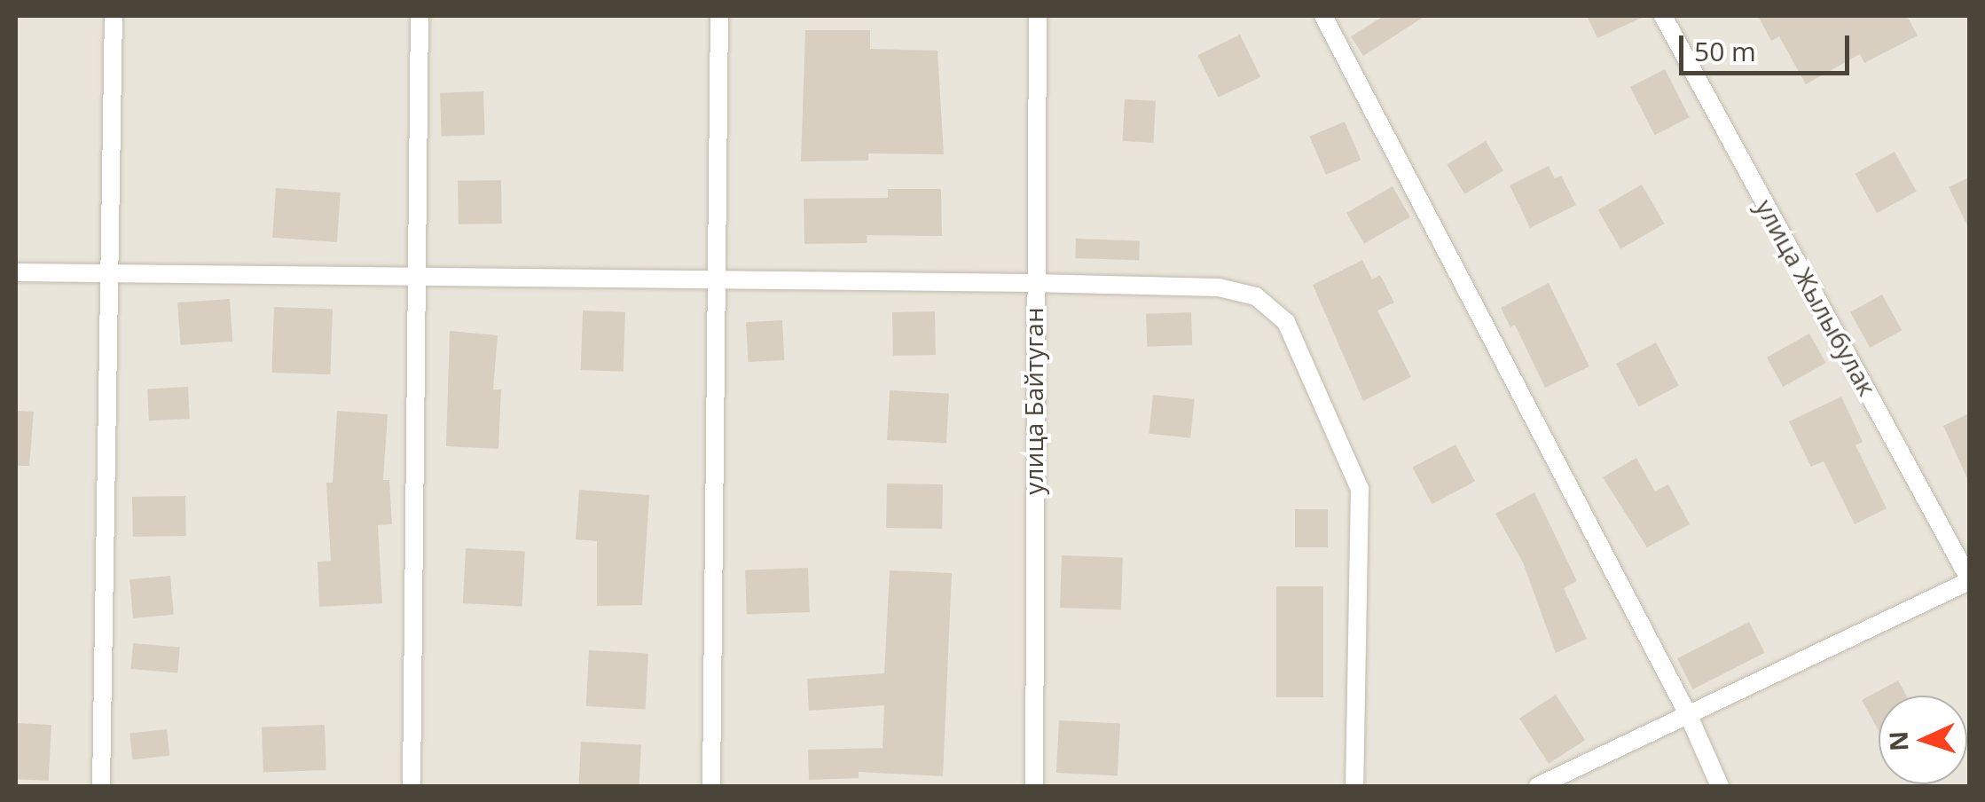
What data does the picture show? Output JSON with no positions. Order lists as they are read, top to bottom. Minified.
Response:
{"streets":{"street":["улица Жылыбулак","улица Байтуган"]},"scale_bar":"50 m","north":"left"}
